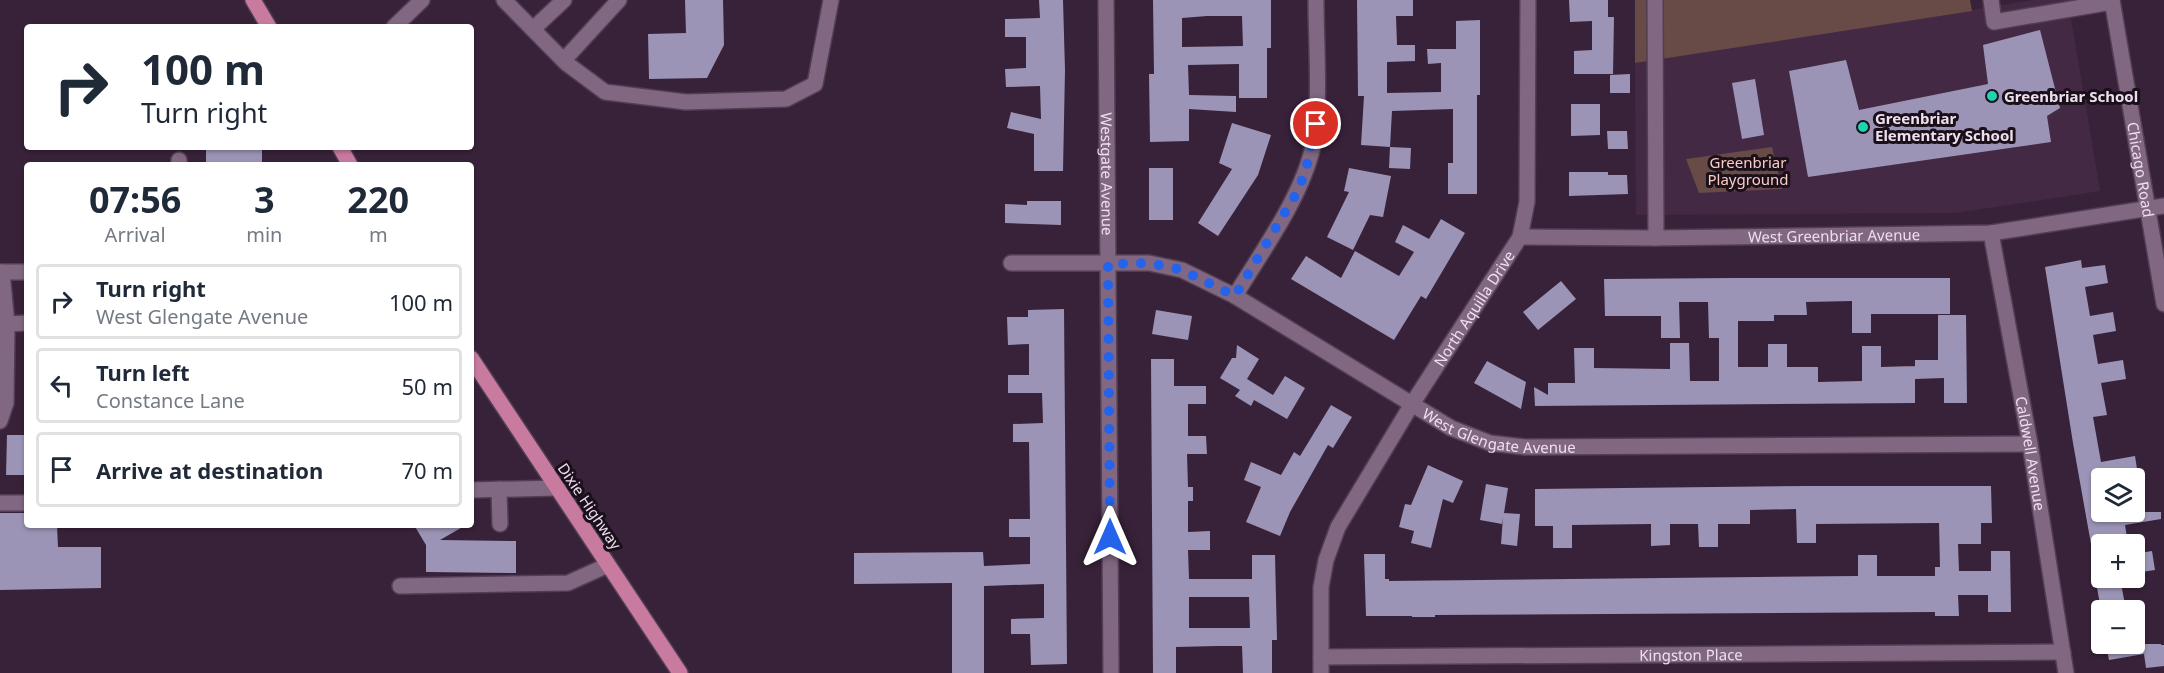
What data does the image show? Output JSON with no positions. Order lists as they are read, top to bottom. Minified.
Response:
{"streets":{"main road":["Dixie Highway"],"street":["Chicago Road","Westgate Avenue","West Greenbriar Avenue","North Aquilla Drive","West Glengate Avenue","Caldwell Avenue","Kingston Place"]},"crossings":[["Chicago Road","West Greenbriar Avenue"],["Westgate Avenue","West Glengate Avenue"],["West Greenbriar Avenue","North Aquilla Drive"],["West Greenbriar Avenue","Caldwell Avenue"],["North Aquilla Drive","West Glengate Avenue"],["North Aquilla Drive","Kingston Place"],["West Glengate Avenue","Caldwell Avenue"],["Caldwell Avenue","Kingston Place"]],"parks":["Greenbriar Playground"],"places":["Greenbriar School","Greenbriar Elementary School"],"page":{"turn":["100 m","Turn right"],"eta":["07:56","Arrival","3","min","220","m"],"list":[{"name":"Turn right","note":"West Glengate Avenue","value":"100 m"},{"name":"Turn left","note":"Constance Lane","value":"50 m"},{"name":"Arrive at destination","value":"70 m"}],"map_buttons":["+","−"]}}
